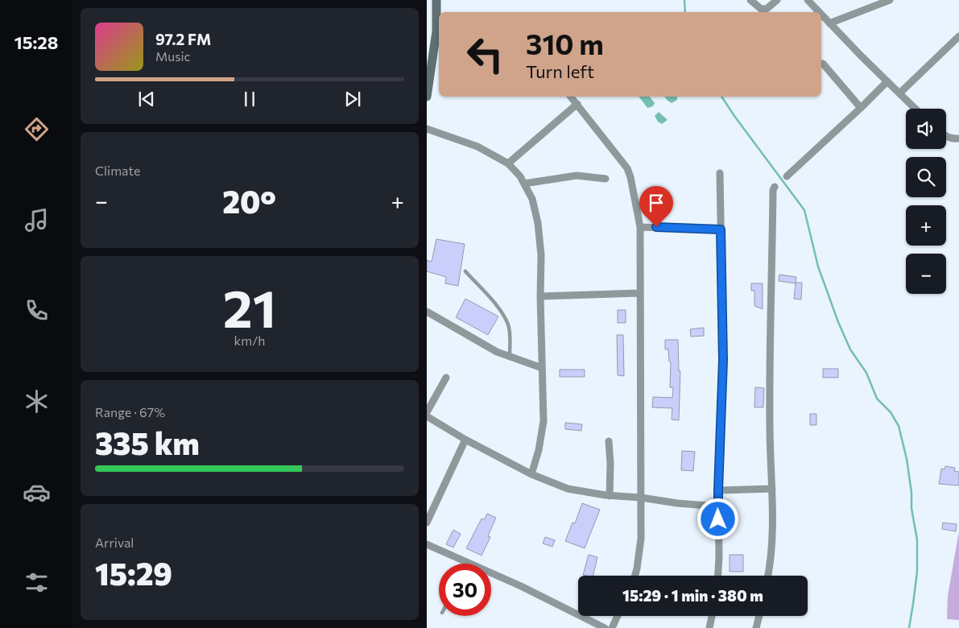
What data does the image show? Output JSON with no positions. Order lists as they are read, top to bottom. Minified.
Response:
{"page":{"tabs":"15:28","turn":["310 m","Turn left"],"song":["97.2 FM","Music"],"map_buttons":["+","−"],"tile":["Climate",["21","km/h"],["Range · 67%","335 km"],["Arrival","15:29"]],"heat":["−","20°","+"],"limit":"30","trip":"15:29 · 1 min · 380 m"}}
